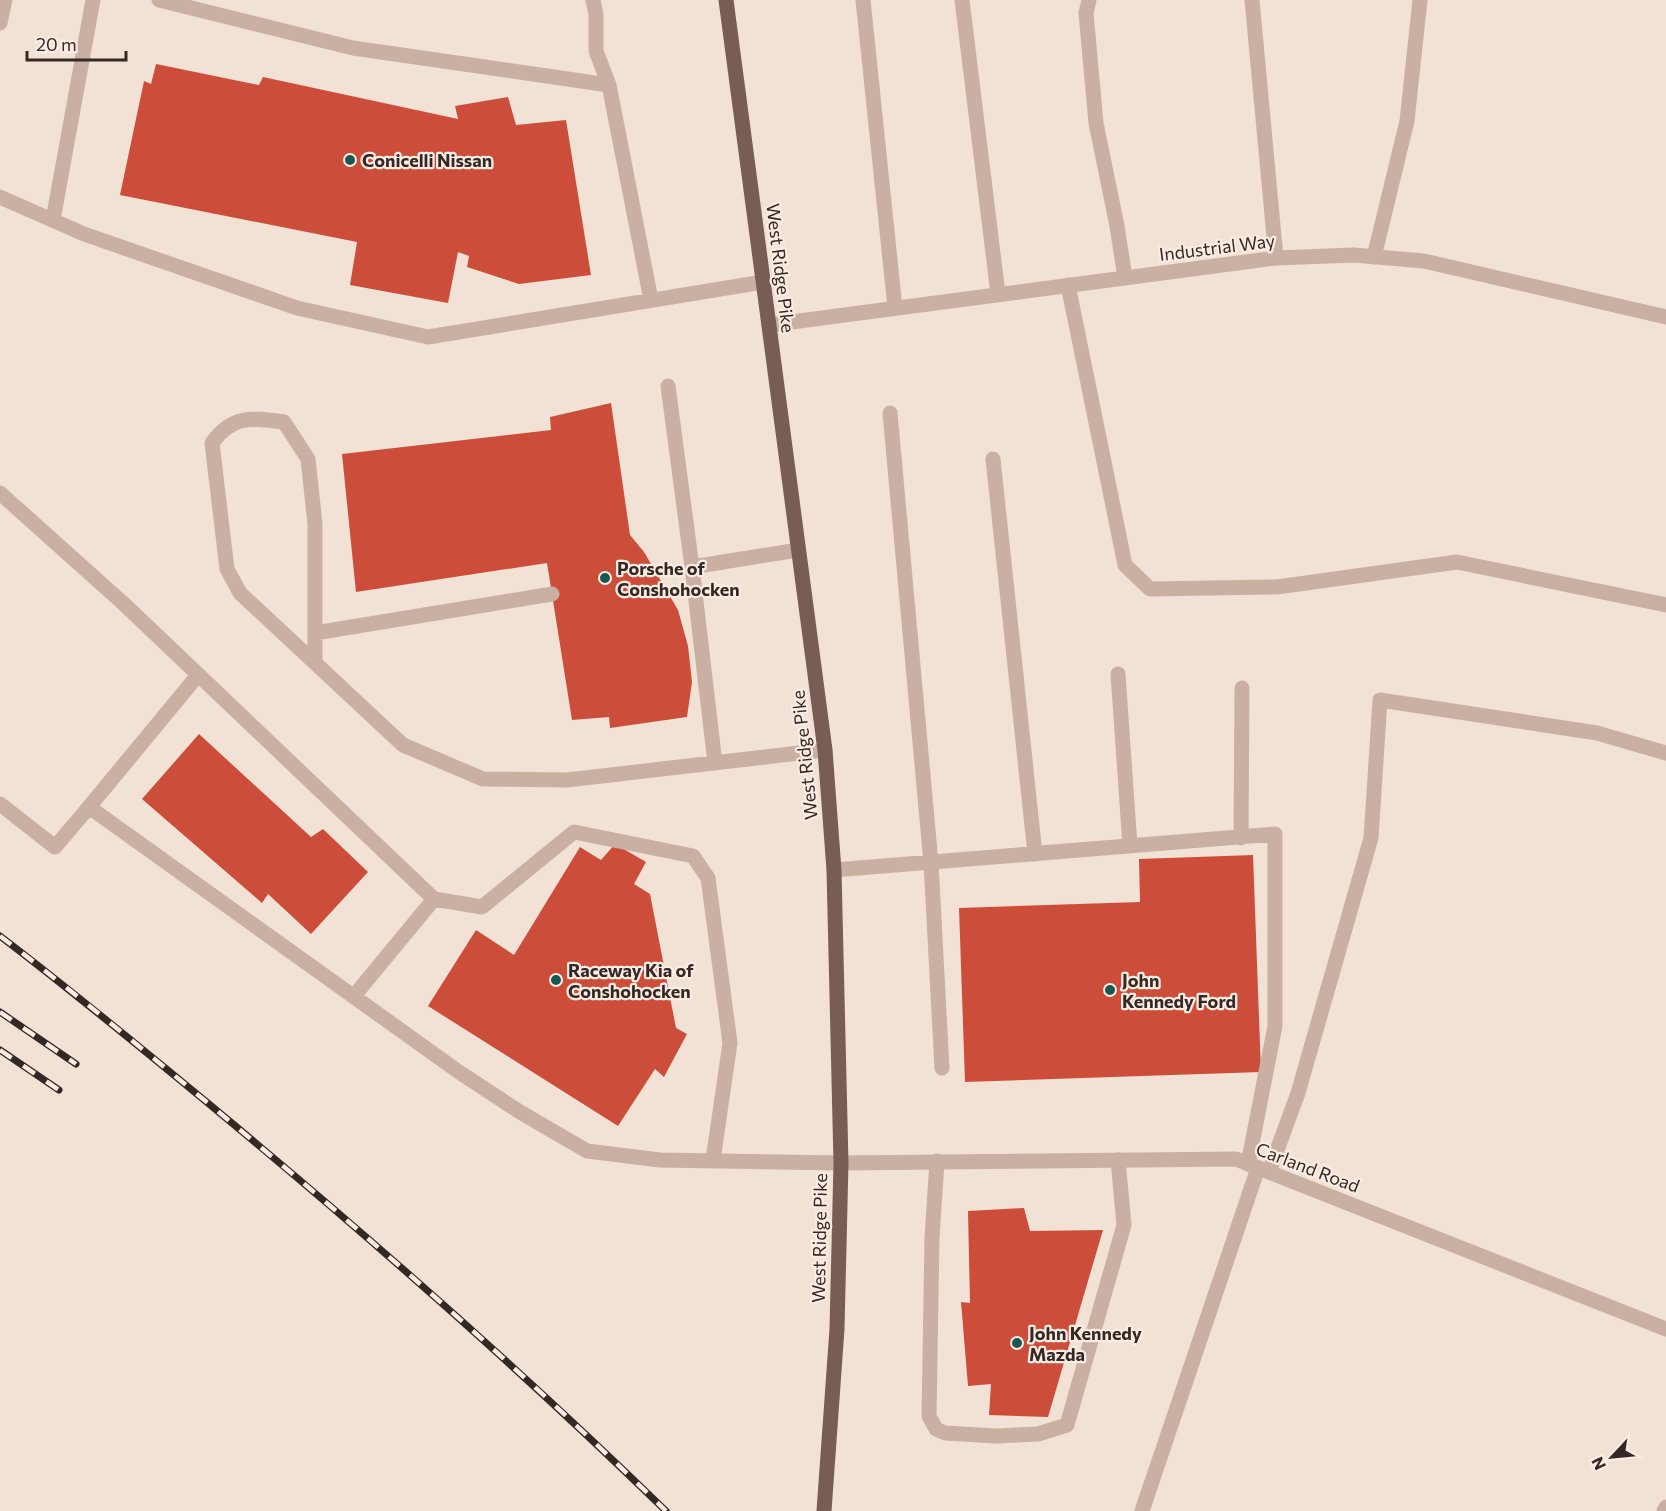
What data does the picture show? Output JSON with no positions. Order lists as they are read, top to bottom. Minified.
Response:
{"streets":{"main road":["West Ridge Pike"],"street":["Industrial Way","Carland Road"]},"crossings":[["Industrial Way","West Ridge Pike"],["West Ridge Pike","Carland Road"]],"places":["Conicelli Nissan","Porsche of Conshohocken","Raceway Kia of Conshohocken","John Kennedy Ford","John Kennedy Mazda"],"scale_bar":"20 m","north":"bottom left"}
